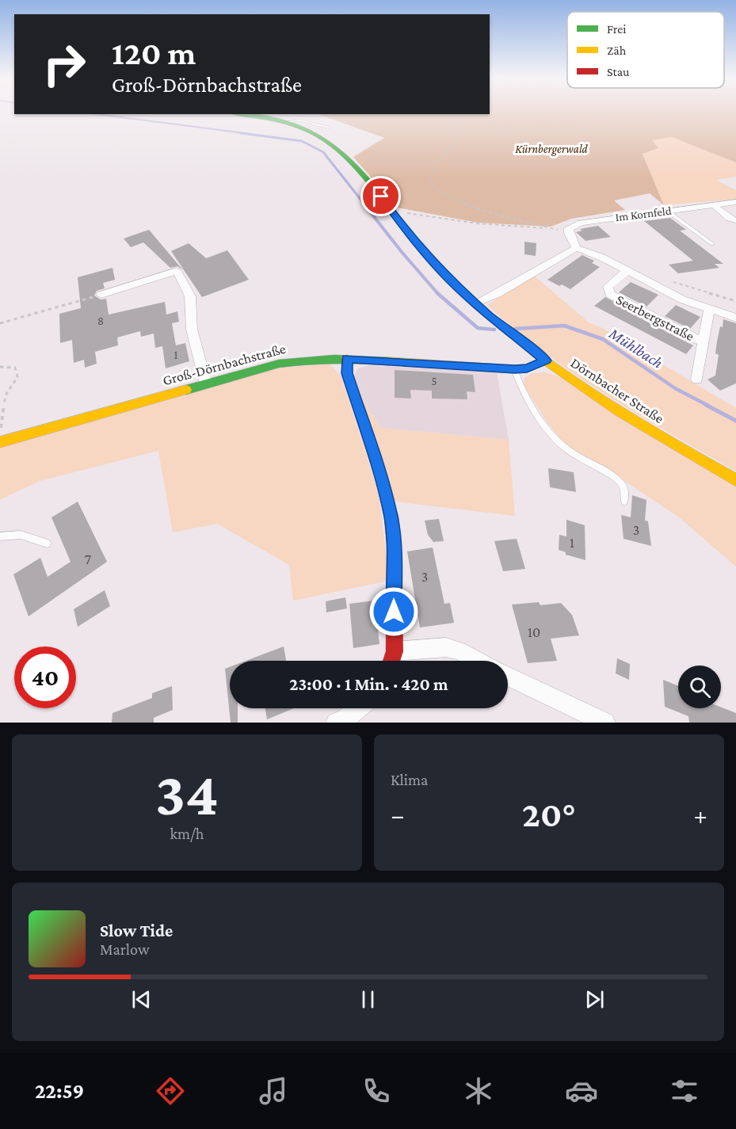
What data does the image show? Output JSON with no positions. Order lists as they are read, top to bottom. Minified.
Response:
{"streets":{"street":["Im Kornfeld","Seerbergstraße","Groß-Dörnbachstraße","Dörnbacher Straße"]},"crossings":[["Groß-Dörnbachstraße","Dörnbacher Straße"]],"water":["Mühlbach"],"parks":["Kürnbergerwald"],"house_numbers":["8","1","5","3","1","7","3","10"],"legend":["Frei","Zäh","Stau"],"page":{"turn":["120 m","Groß-Dörnbachstraße"],"limit":"40","trip":"23:00 · 1 Min. · 420 m","tile":[["34","km/h"],"Klima"],"heat":["−","20°","+"],"song":["Slow Tide","Marlow"],"tabs":"22:59"}}
